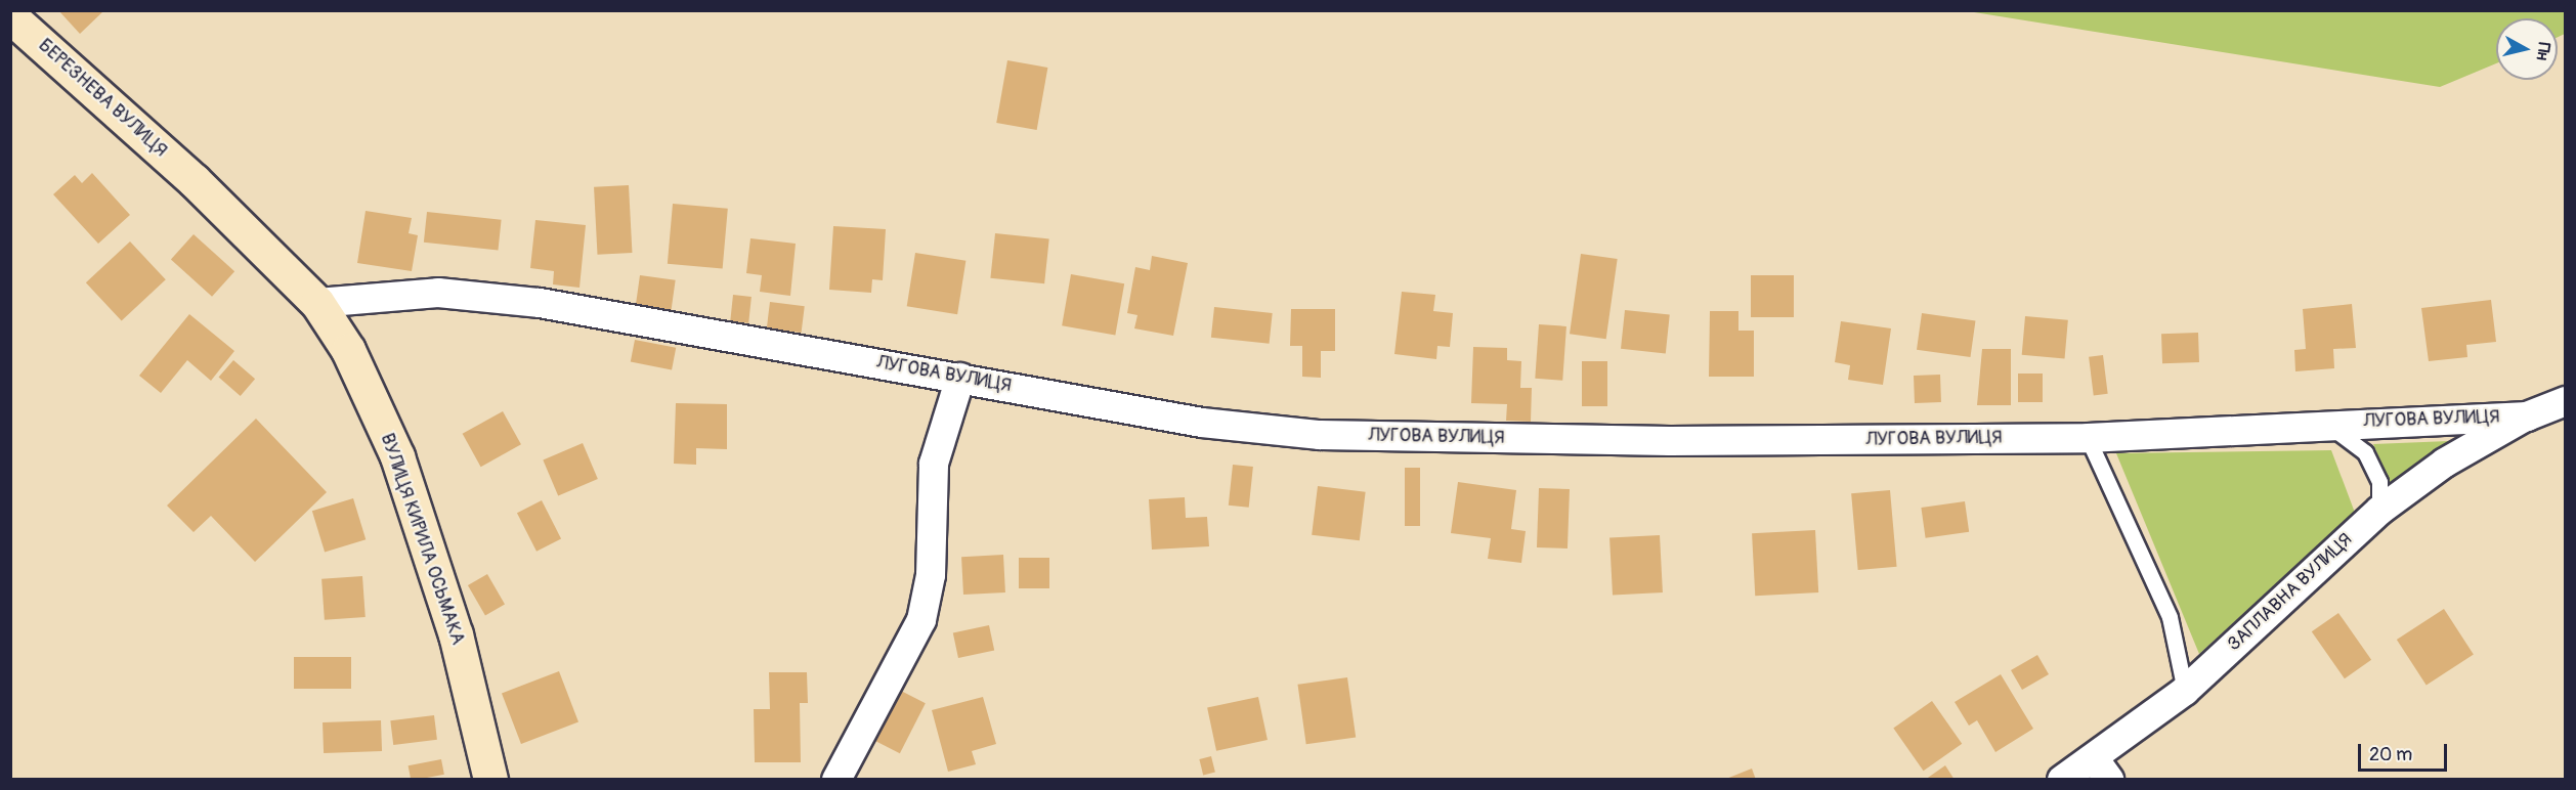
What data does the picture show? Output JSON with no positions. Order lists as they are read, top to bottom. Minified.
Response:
{"streets":{"street":["БЕРЕЗНЕВА ВУЛИЦЯ","ЛУГОВА ВУЛИЦЯ","ВУЛИЦЯ КИРИЛА ОСЬМАКА","ЗАПЛАВНА ВУЛИЦЯ"]},"crossings":[["БЕРЕЗНЕВА ВУЛИЦЯ","ВУЛИЦЯ КИРИЛА ОСЬМАКА"],["ЛУГОВА ВУЛИЦЯ","ВУЛИЦЯ КИРИЛА ОСЬМАКА"],["ЛУГОВА ВУЛИЦЯ","ЗАПЛАВНА ВУЛИЦЯ"]],"scale_bar":"20 m","north":"right"}
